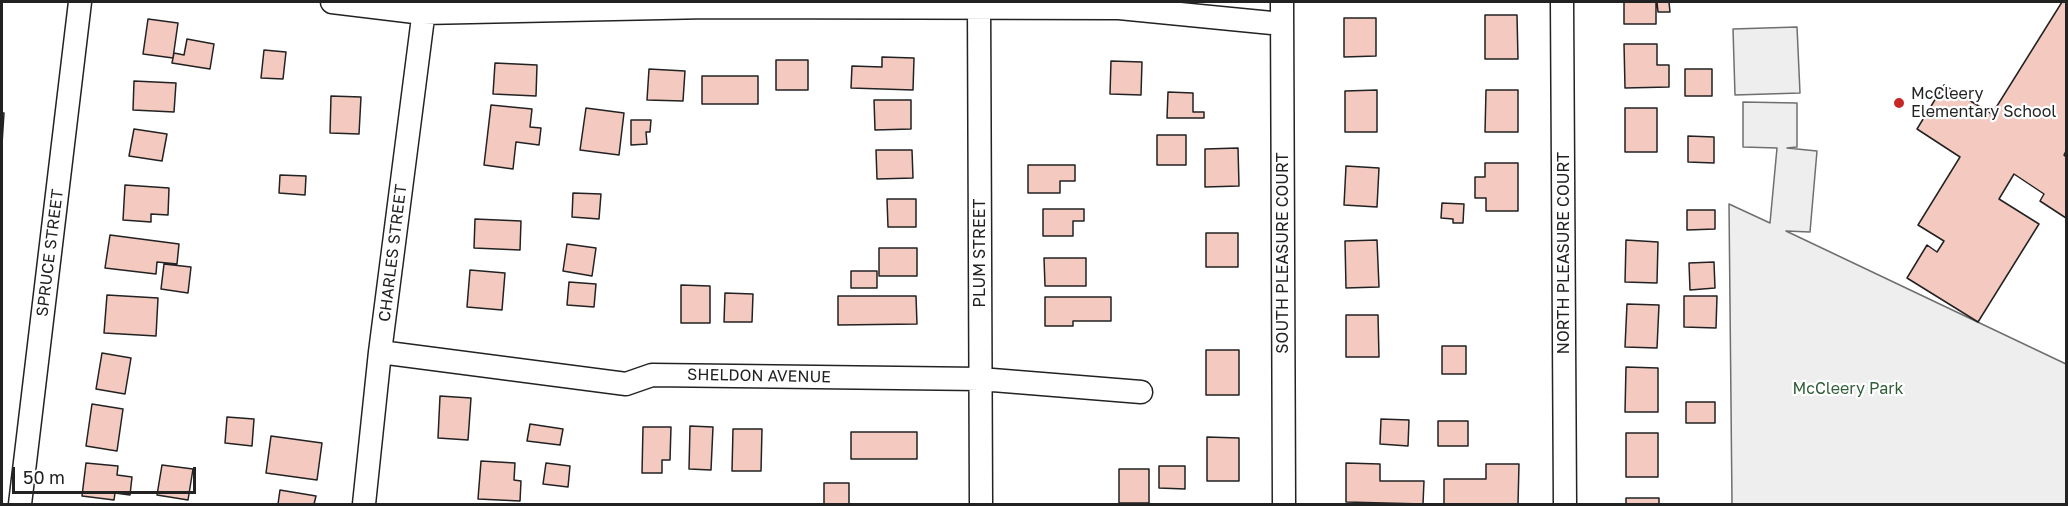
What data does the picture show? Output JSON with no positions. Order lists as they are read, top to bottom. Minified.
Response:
{"streets":{"street":["SPRUCE STREET","CHARLES STREET","PLUM STREET","SOUTH PLEASURE COURT","NORTH PLEASURE COURT","SHELDON AVENUE"]},"crossings":[["CHARLES STREET","SHELDON AVENUE"],["PLUM STREET","SHELDON AVENUE"]],"parks":["McCleery Park"],"places":["McCleery Elementary School"],"scale_bar":"50 m"}
